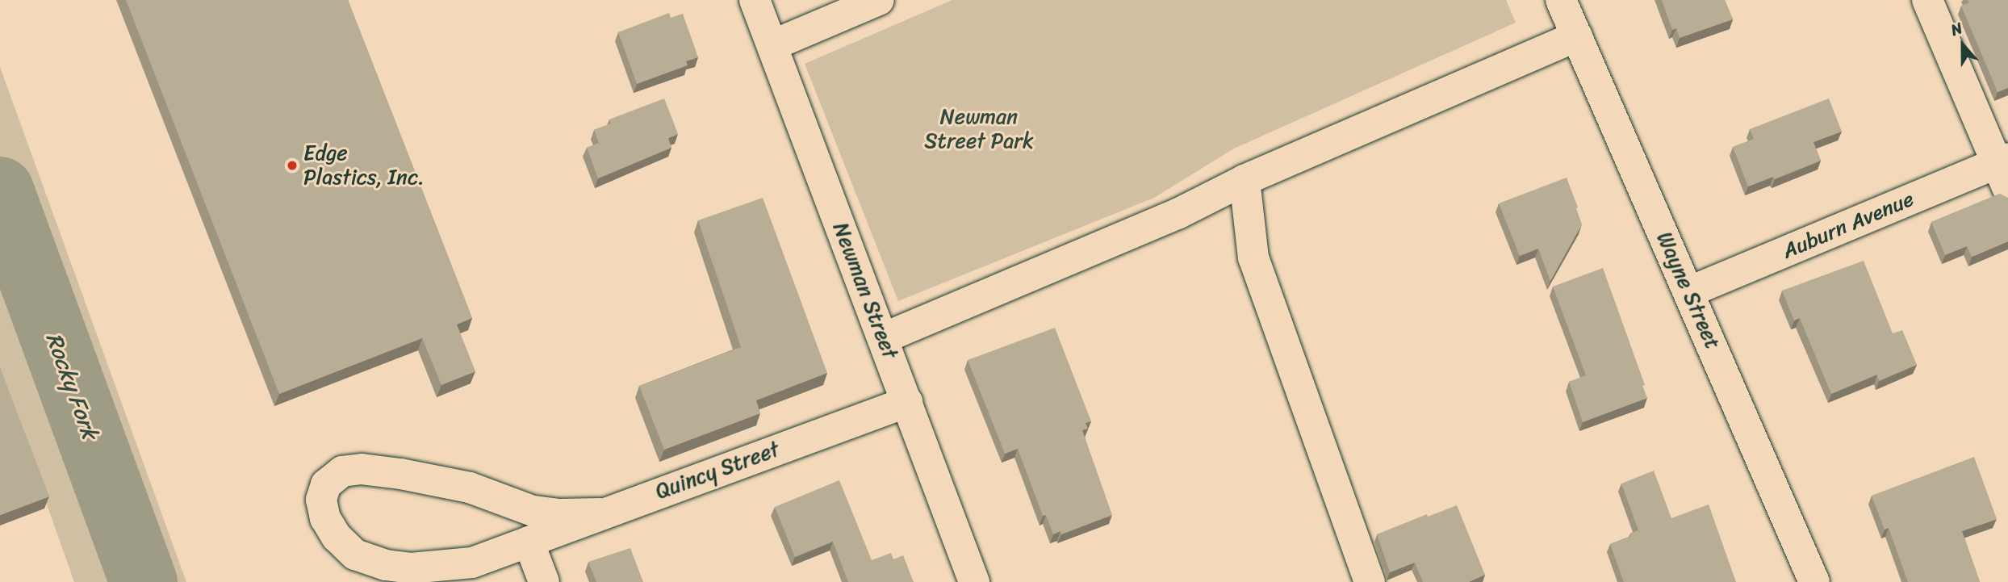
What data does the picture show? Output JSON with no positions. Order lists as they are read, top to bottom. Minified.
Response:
{"streets":{"street":["Auburn Avenue","Newman Street","Wayne Street","Quincy Street"]},"crossings":[["Auburn Avenue","Wayne Street"],["Newman Street","Quincy Street"]],"water":["Rocky Fork"],"parks":["Newman Street Park"],"places":["Edge Plastics, Inc."],"north":"top"}
